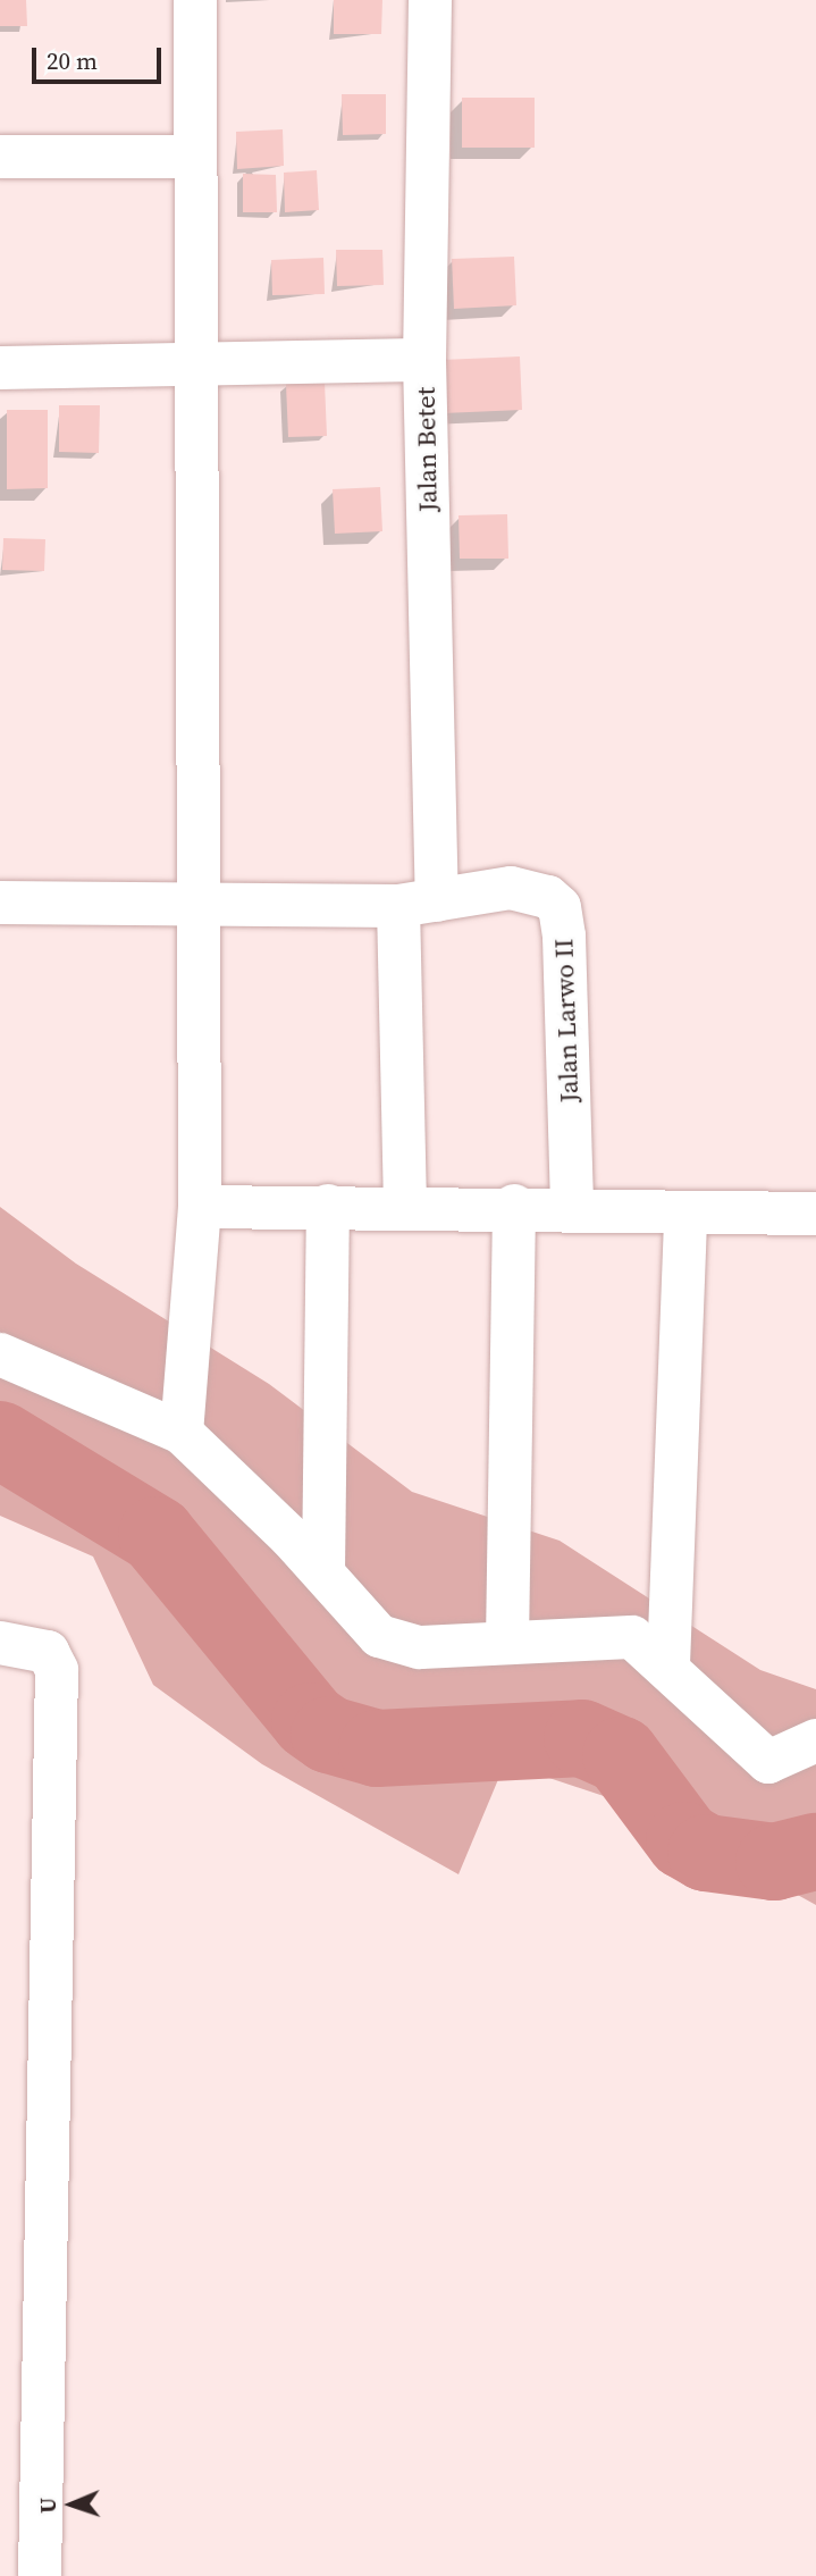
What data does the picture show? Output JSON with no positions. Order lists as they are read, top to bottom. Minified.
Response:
{"streets":{"street":["Jalan Betet","Jalan Larwo II"]},"crossings":[["Jalan Betet","Jalan Larwo II"]],"scale_bar":"20 m","north":"left"}
